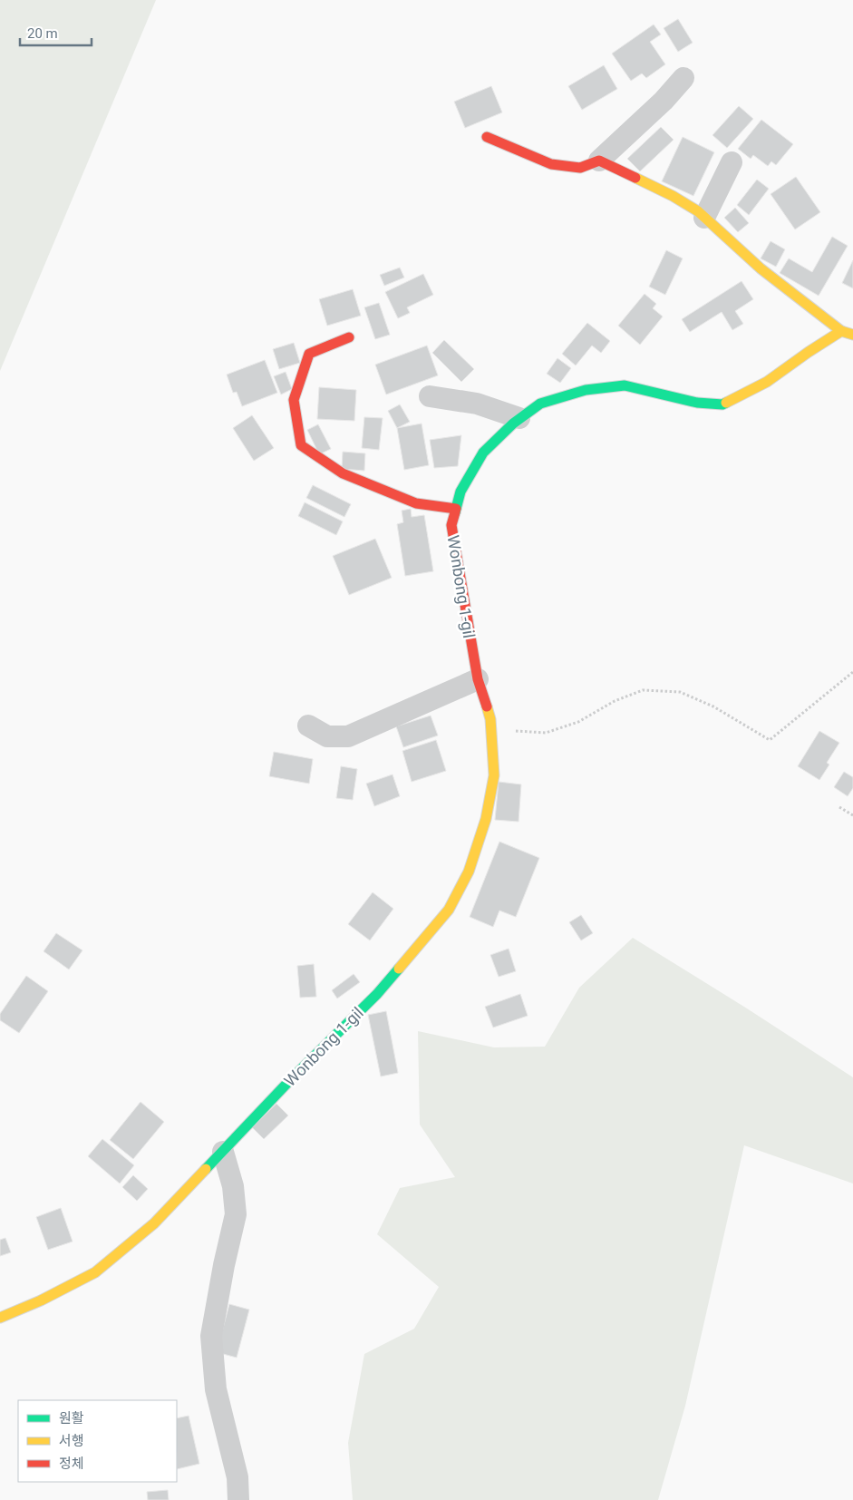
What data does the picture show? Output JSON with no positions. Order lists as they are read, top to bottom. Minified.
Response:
{"streets":{"street":["Wonbong 1-gil"]},"legend":["원활","서행","정체"],"scale_bar":"20 m"}
